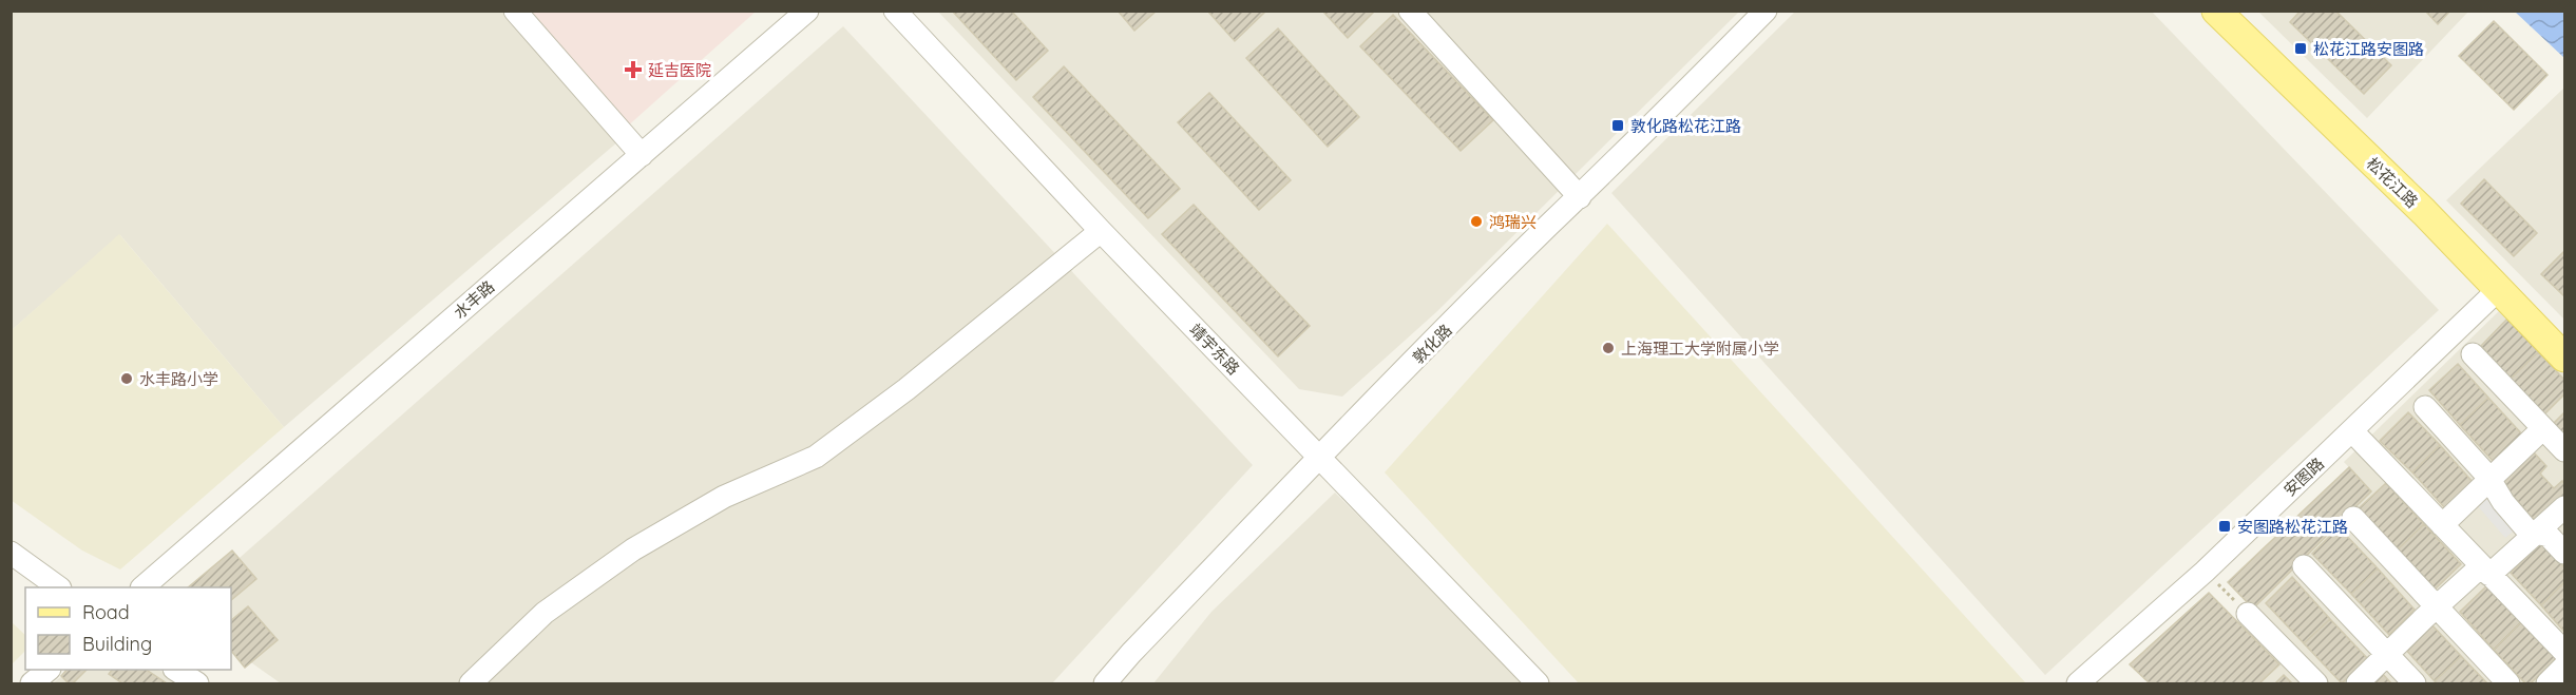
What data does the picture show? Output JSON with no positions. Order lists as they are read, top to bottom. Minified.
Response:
{"streets":{"main road":["松花江路"],"street":["水丰路","敦化路","靖宇东路","安图路"]},"crossings":[["松花江路","安图路"],["敦化路","靖宇东路"]],"places":{"transit":["松花江路安图路","敦化路松花江路","安图路松花江路"],"health":["延吉医院"],"other":["鸿瑞兴","上海理工大学附属小学","水丰路小学"]},"legend":["Road","Building"]}
